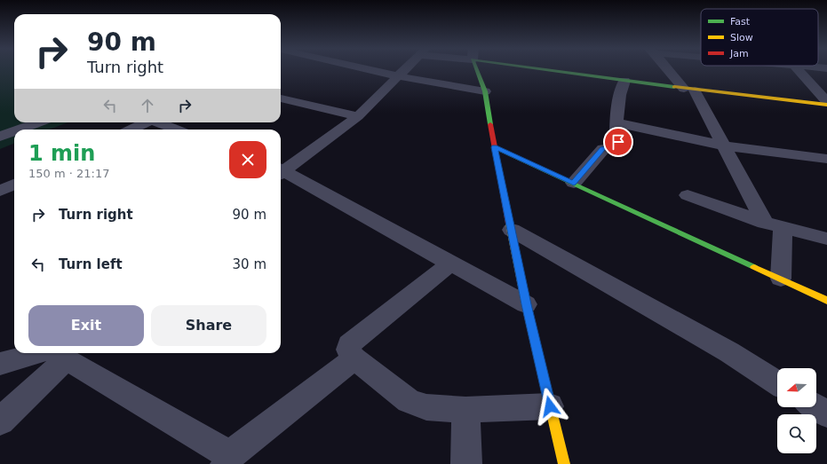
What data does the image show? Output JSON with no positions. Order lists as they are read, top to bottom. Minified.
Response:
{"legend":["Fast","Slow","Jam"],"north":"left","page":{"turn":["90 m","Turn right"],"heading":["1 min","150 m · 21:17"],"list":[{"name":"Turn right","value":"90 m"},{"name":"Turn left","value":"30 m"}],"buttons":["Exit","Share"]}}
